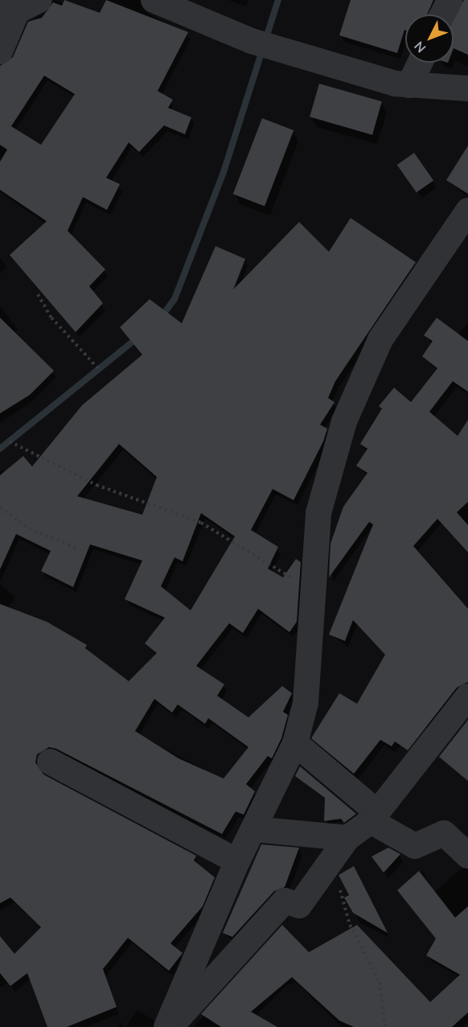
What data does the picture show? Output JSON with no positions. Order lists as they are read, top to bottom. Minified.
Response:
{"north":"bottom left"}
